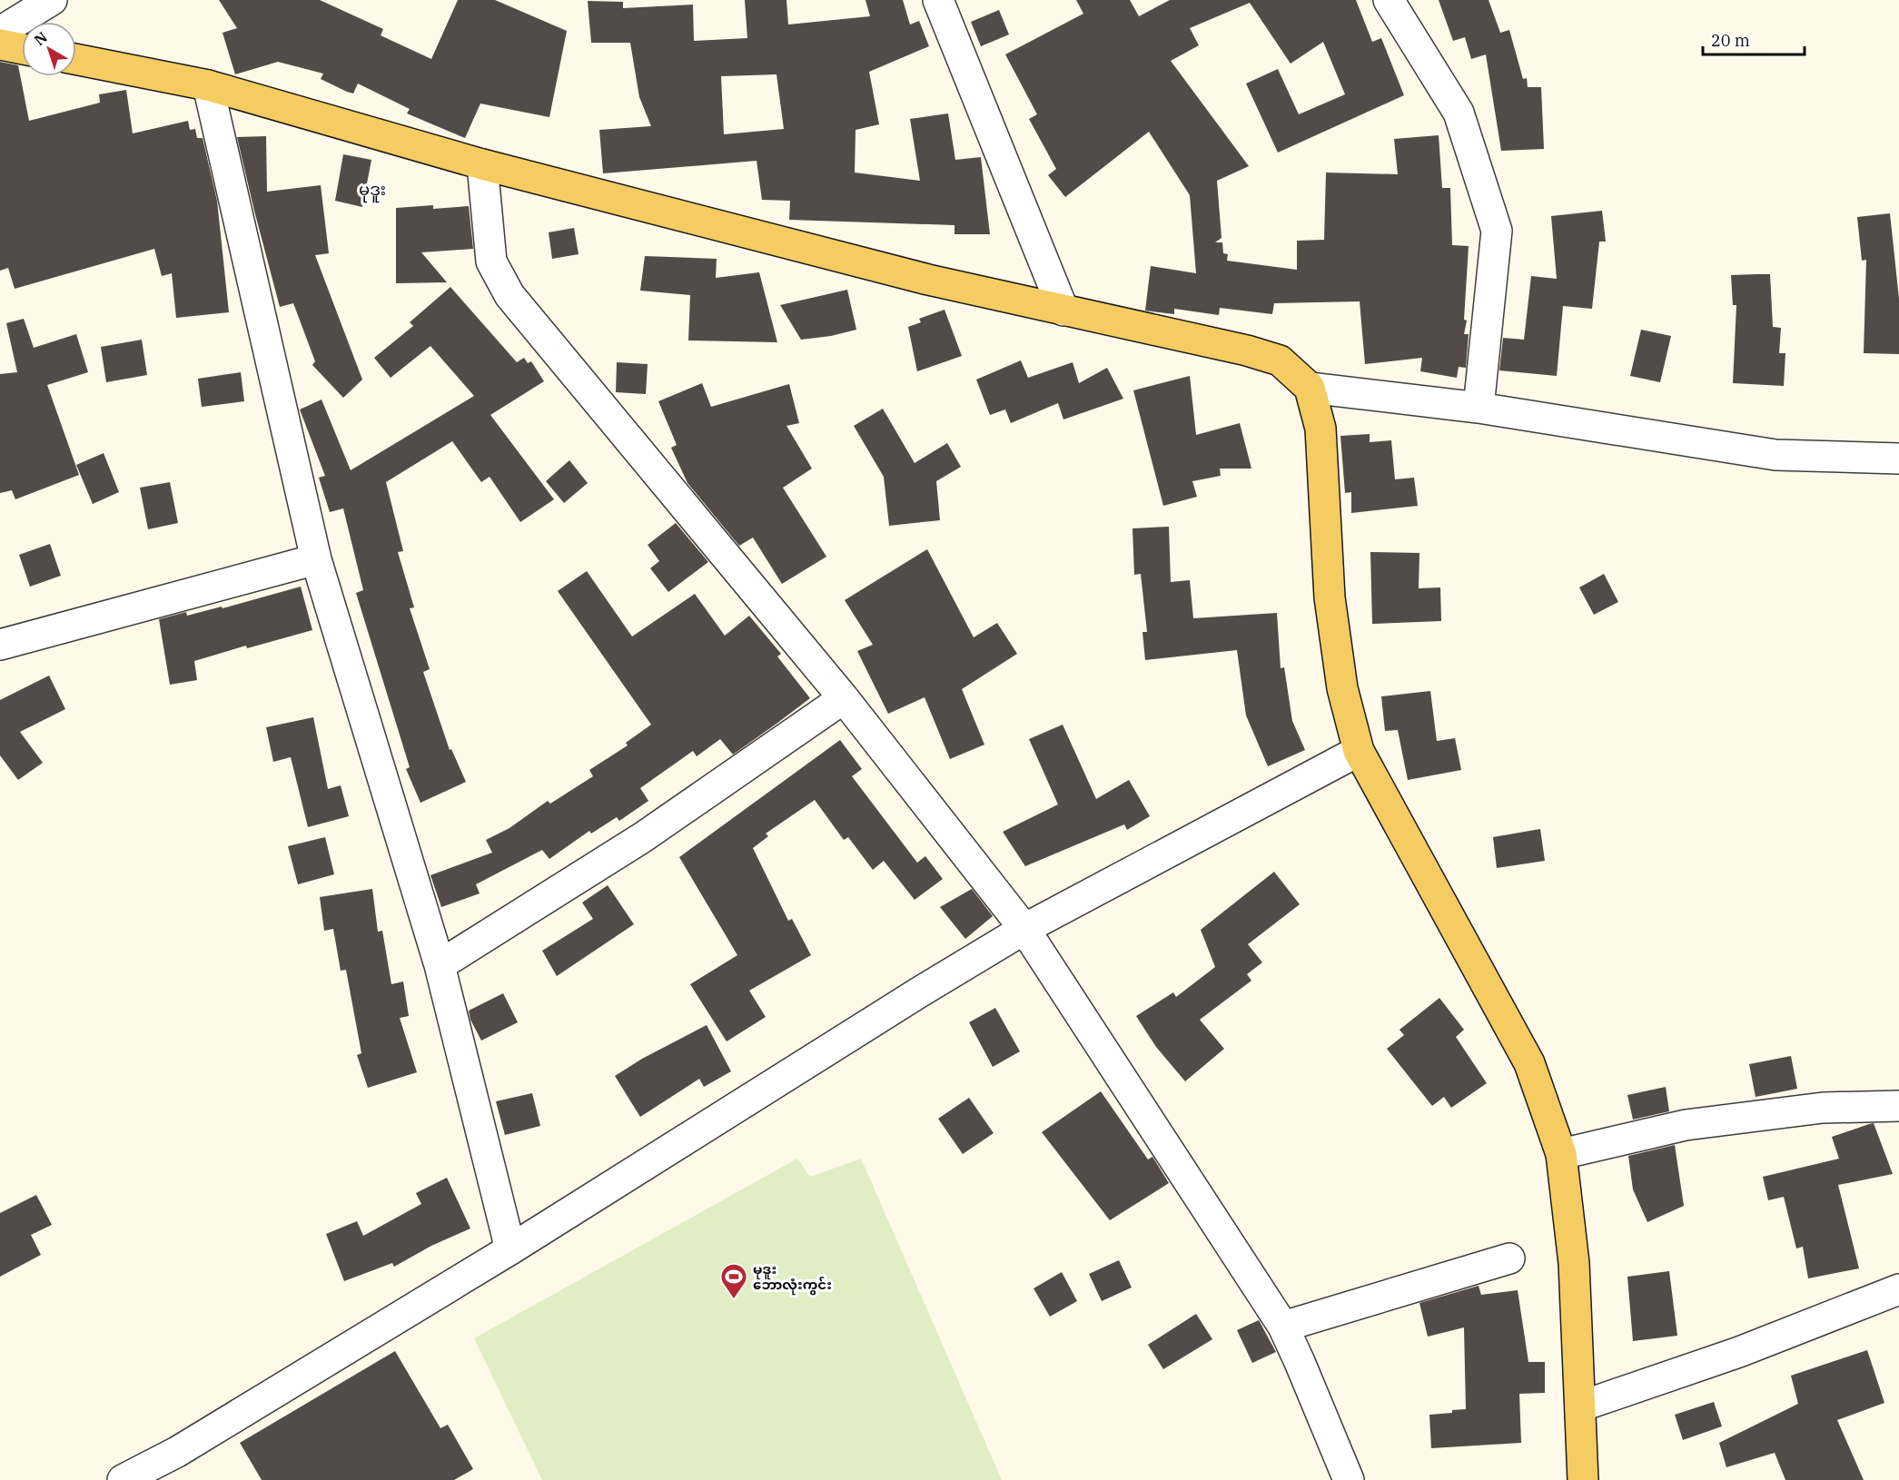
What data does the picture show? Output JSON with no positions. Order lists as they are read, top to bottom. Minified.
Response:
{"districts":["မုဒူး"],"places":{"sports":["မုဒူး ဘောလုံးကွင်း"]},"scale_bar":"20 m","north":"top left"}
